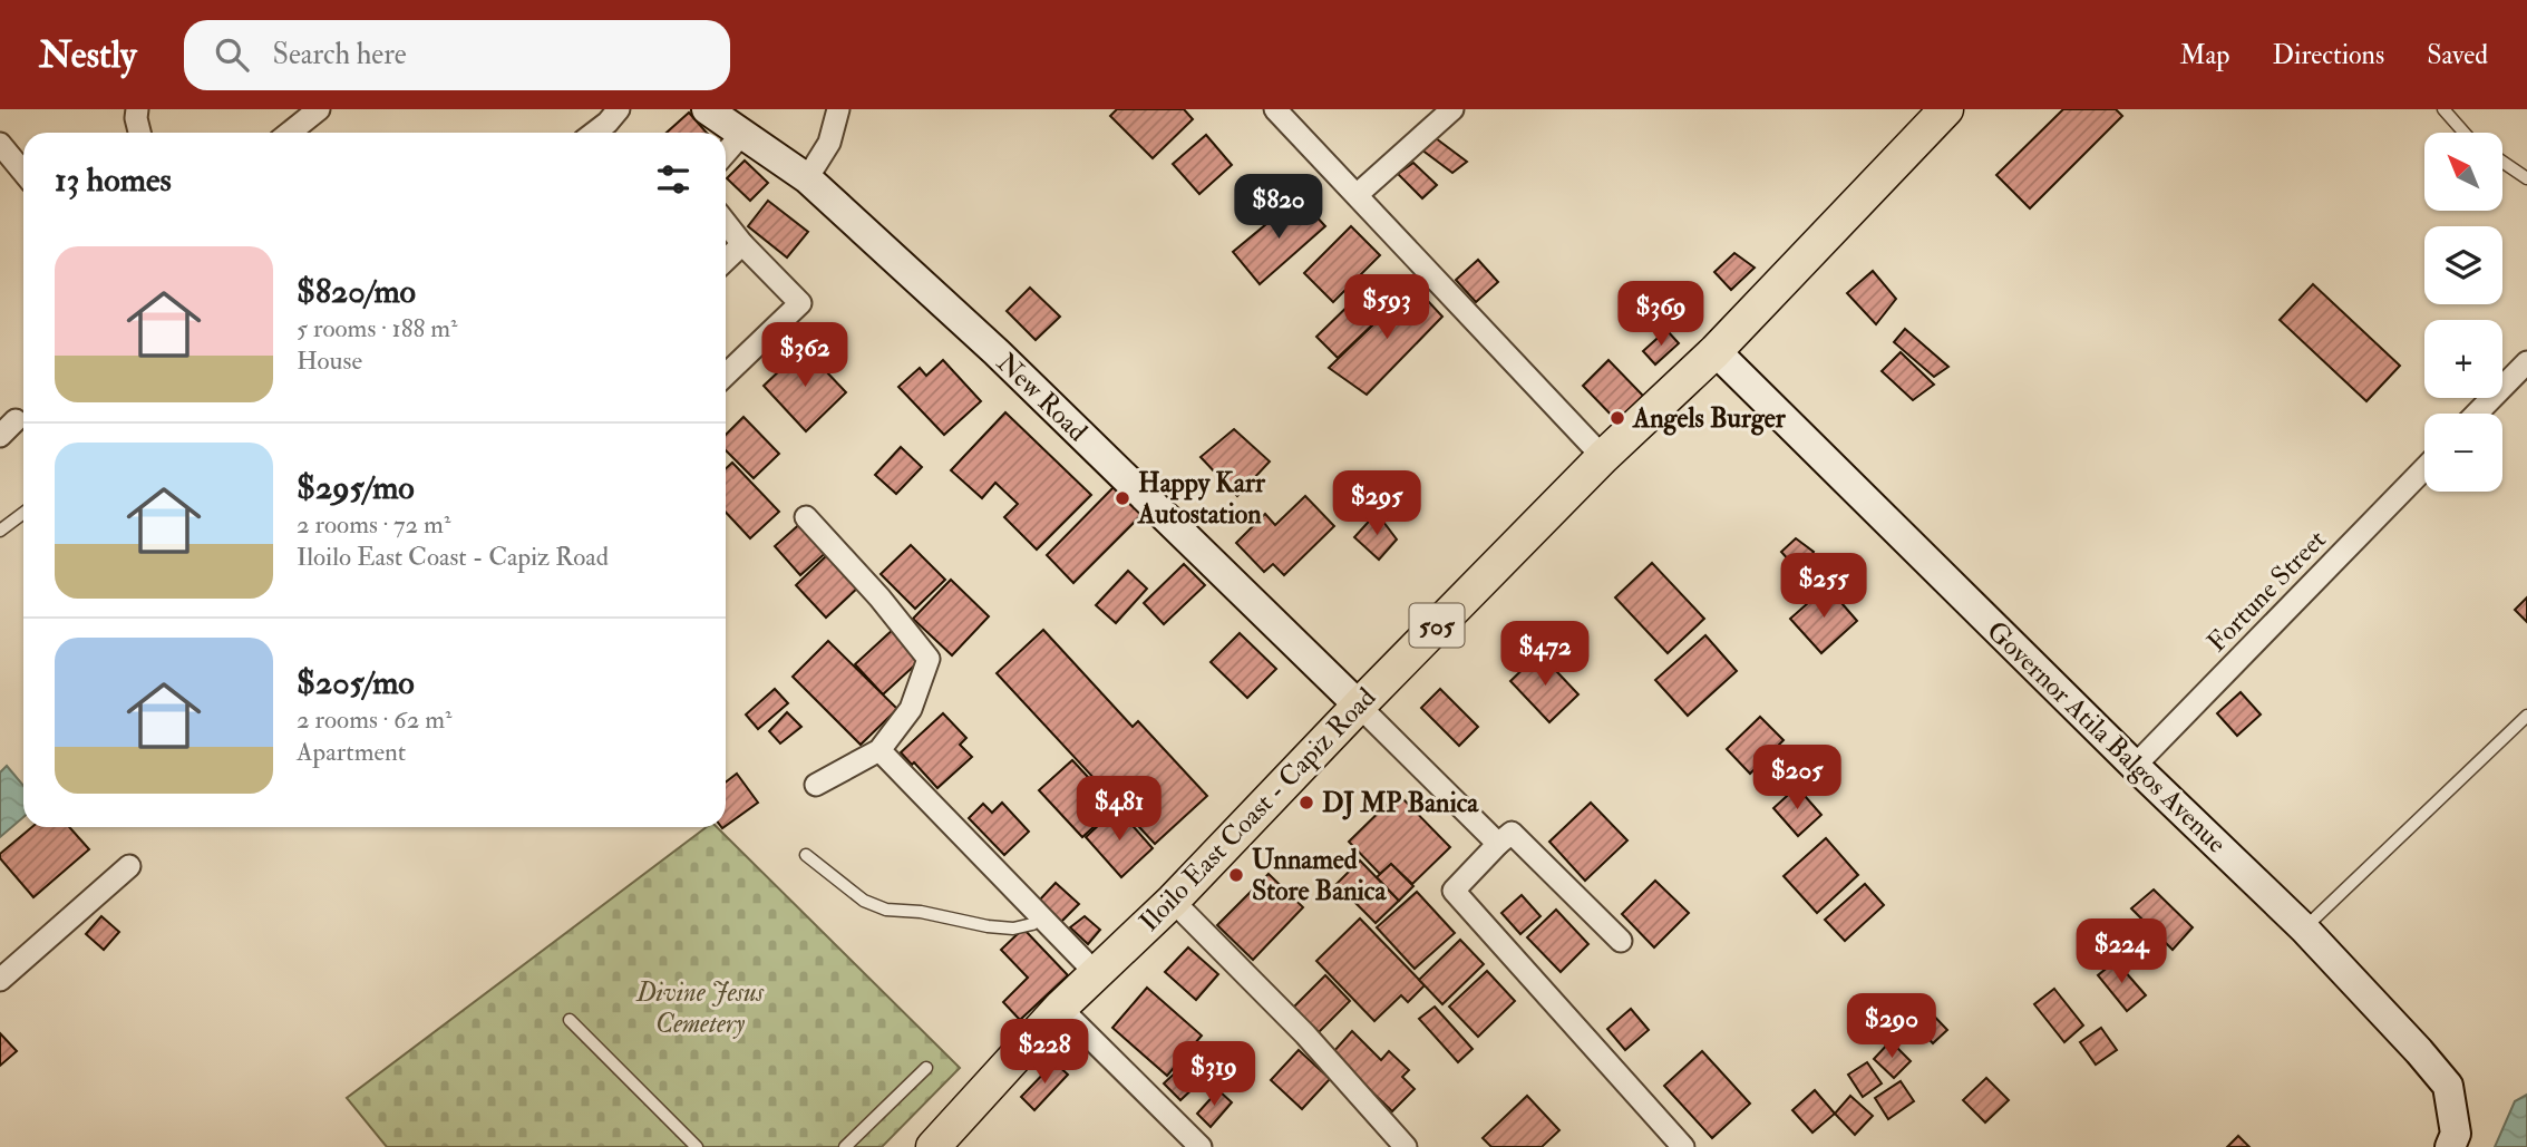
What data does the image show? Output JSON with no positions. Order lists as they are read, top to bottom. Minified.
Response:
{"streets":{"main road":["New Road","505","Governor Atila Balgos Avenue","Iloilo East Coast - Capiz Road"],"street":["Fortune Street"]},"crossings":[["New Road","Iloilo East Coast - Capiz Road"],["Fortune Street","Governor Atila Balgos Avenue"],["Governor Atila Balgos Avenue","Iloilo East Coast - Capiz Road"]],"parks":["Divine Jesus Cemetery"],"places":["Angels Burger","Happy Karr Autostation","DJ MP Banica","Unnamed Store Banica"],"north":"top left","page":{"header":"Nestly","search":"Search here","nav":["Map","Directions","Saved"],"map_buttons":["+","−"],"heading":"13 homes","price":["$820","$593","$369","$362","$295","$255","$472","$205","$481","$224","$290","$228","$319"],"list":[{"name":"$820/mo","note":"5 rooms · 188 m² · House"},{"name":"$295/mo","note":"2 rooms · 72 m² · Iloilo East Coast - Capiz Road"},{"name":"$205/mo","note":"2 rooms · 62 m² · Apartment"}]}}
